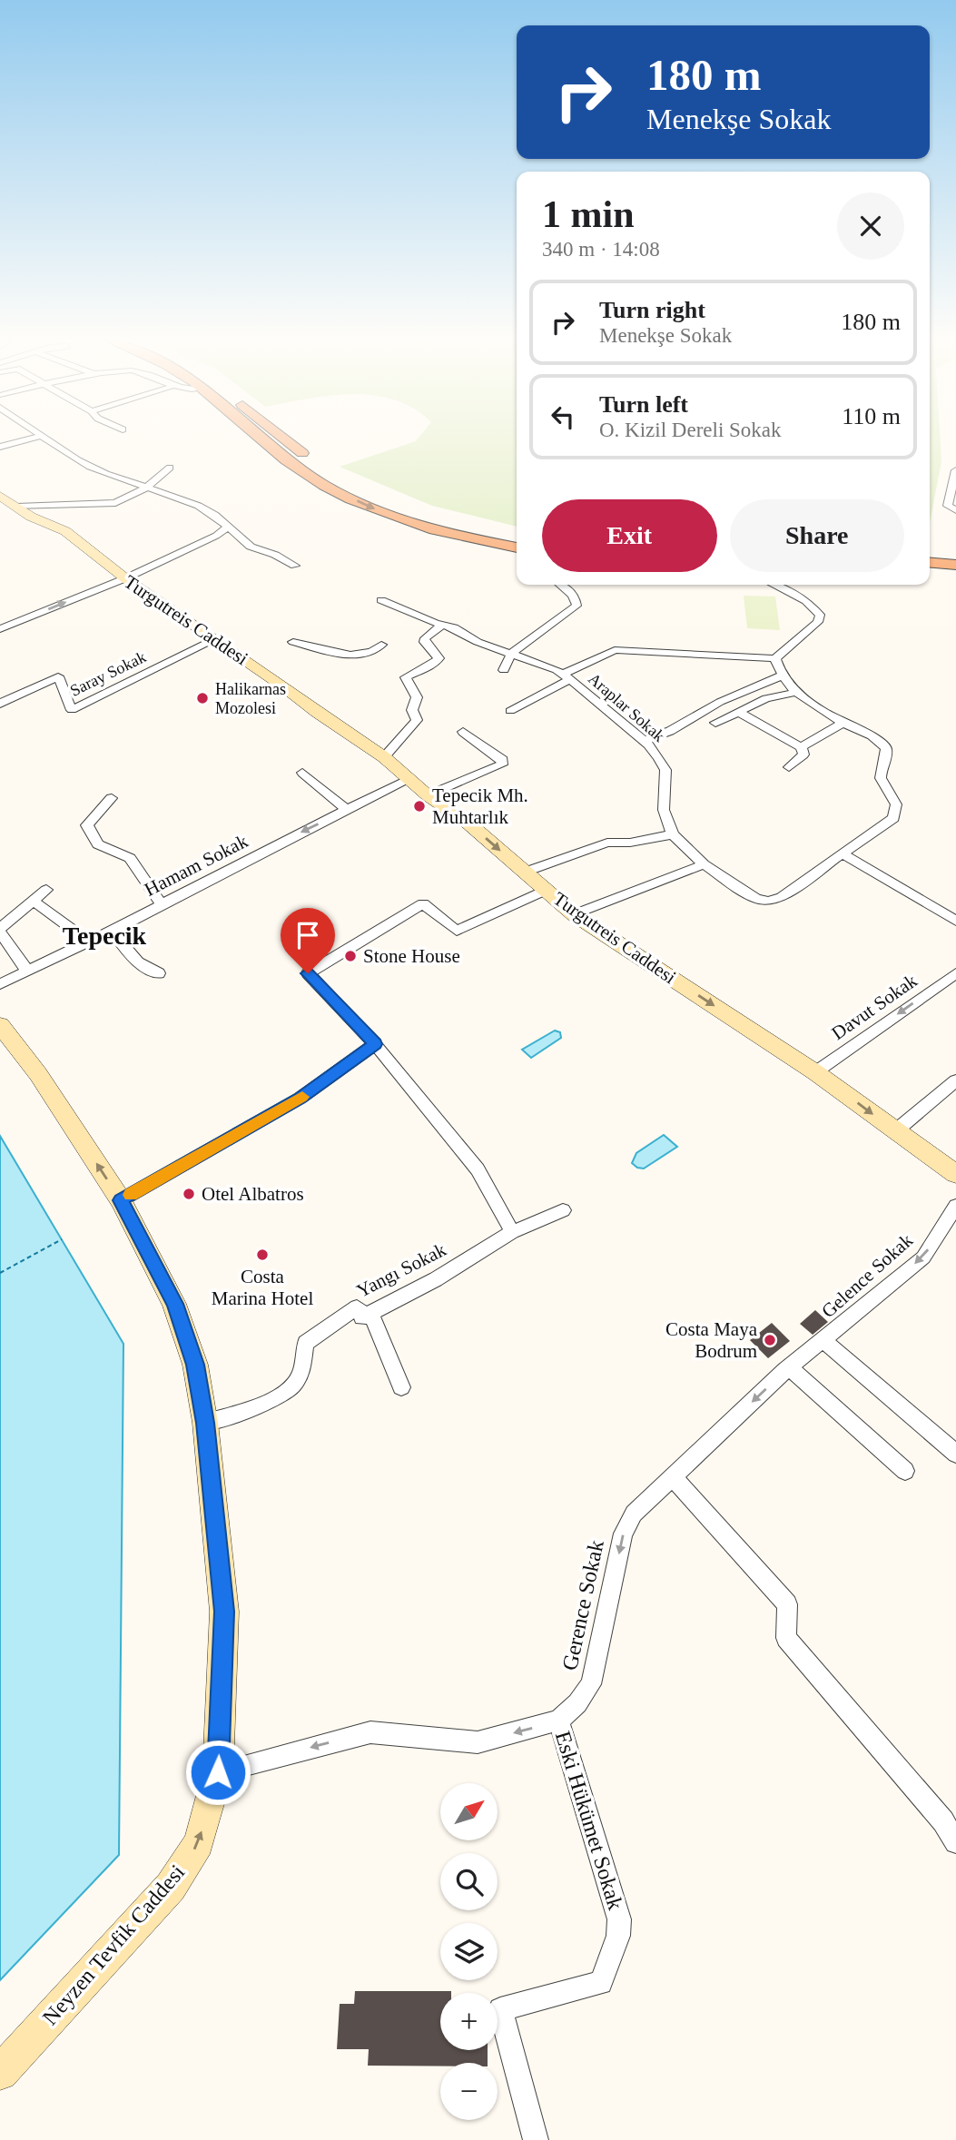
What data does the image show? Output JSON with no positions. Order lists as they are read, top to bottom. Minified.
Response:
{"streets":{"main road":["Turgutreis Caddesi","Neyzen Tevfik Caddesi"],"street":["Saray Sokak","Araplar Sokak","Hamam Sokak","Davut Sokak","Yangı Sokak","Gelence Sokak","Gerence Sokak","Eski Hükümet Sokak"]},"crossings":[["Turgutreis Caddesi","Saray Sokak"],["Turgutreis Caddesi","Hamam Sokak"],["Turgutreis Caddesi","Davut Sokak"],["Yangı Sokak","Neyzen Tevfik Caddesi"],["Gelence Sokak","Gerence Sokak"],["Gerence Sokak","Eski Hükümet Sokak"],["Gerence Sokak","Neyzen Tevfik Caddesi"]],"one_way":["Turgutreis Caddesi","Hamam Sokak","Gelence Sokak","Gerence Sokak","Neyzen Tevfik Caddesi"],"districts":["Tepecik"],"places":["Halikarnas Mozolesi","Tepecik Mh. Muhtarlık","Stone House","Otel Albatros","Costa Marina Hotel","Costa Maya Bodrum"],"north":"top right","page":{"turn":["180 m","Menekşe Sokak"],"heading":["1 min","340 m · 14:08"],"list":[{"name":"Turn right","note":"Menekşe Sokak","value":"180 m"},{"name":"Turn left","note":"O. Kizil Dereli Sokak","value":"110 m"}],"buttons":["Exit","Share"],"map_buttons":["+","−"]}}
